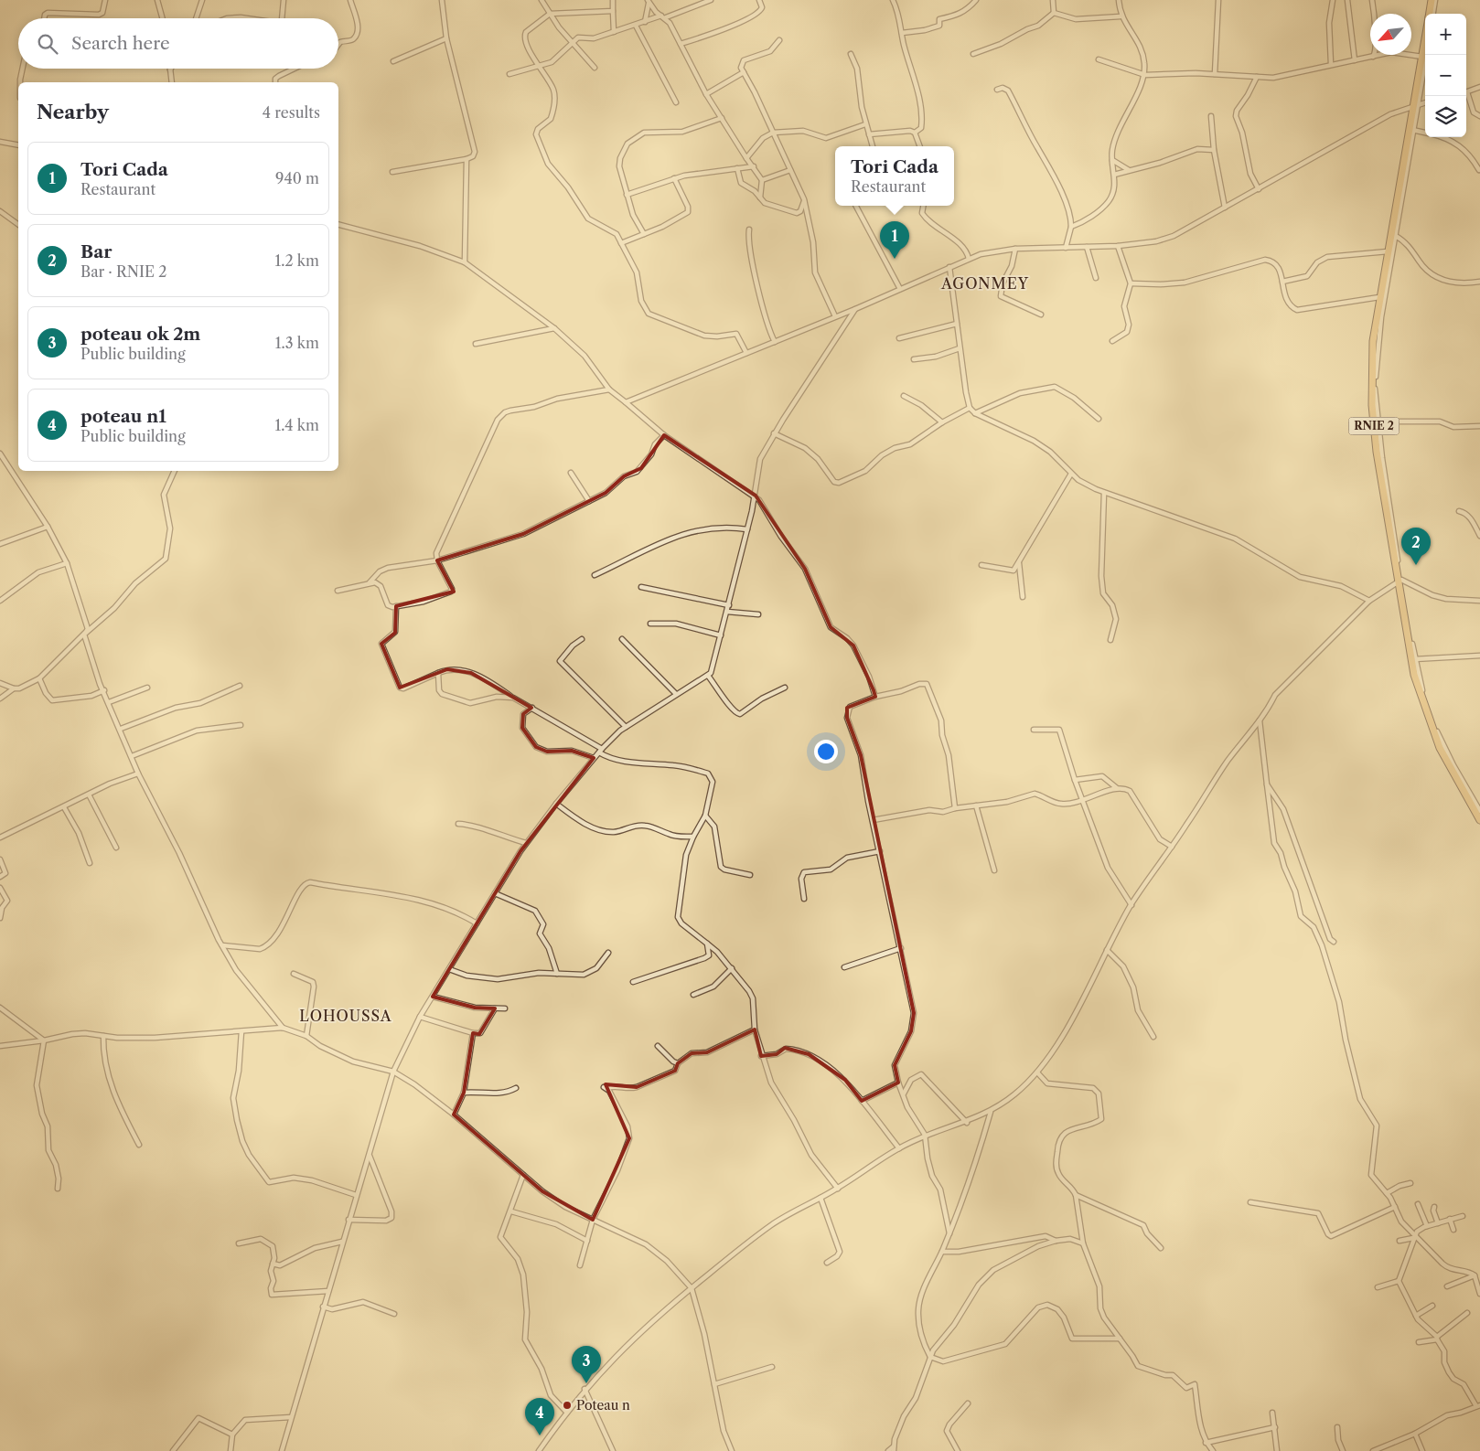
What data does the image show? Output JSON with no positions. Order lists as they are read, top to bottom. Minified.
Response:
{"streets":{"highway":["RNIE 2"]},"districts":["AGONMEY","LOHOUSSA"],"places":["Poteau n"],"north":"bottom left","page":{"map_buttons":["+","−"],"search":"Search here","heading":["Nearby","4 results"],"list":[{"mark":"1","name":"Tori Cada","note":"Restaurant","value":"940 m"},{"mark":"2","name":"Bar","note":"Bar · RNIE 2","value":"1.2 km"},{"mark":"3","name":"poteau ok 2m","note":"Public building","value":"1.3 km"},{"mark":"4","name":"poteau n1","note":"Public building","value":"1.4 km"}],"popup":["Tori Cada","Restaurant"],"pins":["1","2","3","4"]}}
